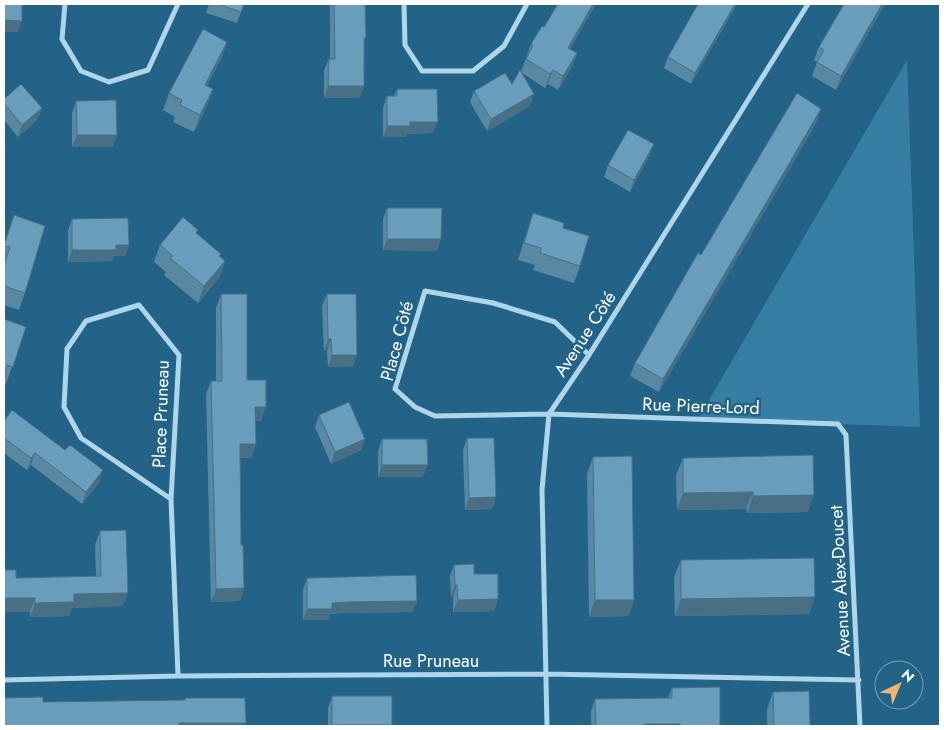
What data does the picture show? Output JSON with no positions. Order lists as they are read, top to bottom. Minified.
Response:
{"streets":{"street":["Avenue Côté","Place Côté","Rue Pierre-Lord","Place Pruneau","Avenue Alex-Doucet","Rue Pruneau"]},"crossings":[["Avenue Côté","Place Côté"],["Avenue Côté","Rue Pierre-Lord"],["Avenue Côté","Rue Pruneau"],["Place Côté","Rue Pierre-Lord"],["Rue Pierre-Lord","Avenue Alex-Doucet"],["Place Pruneau","Rue Pruneau"],["Avenue Alex-Doucet","Rue Pruneau"]],"north":"top right"}
